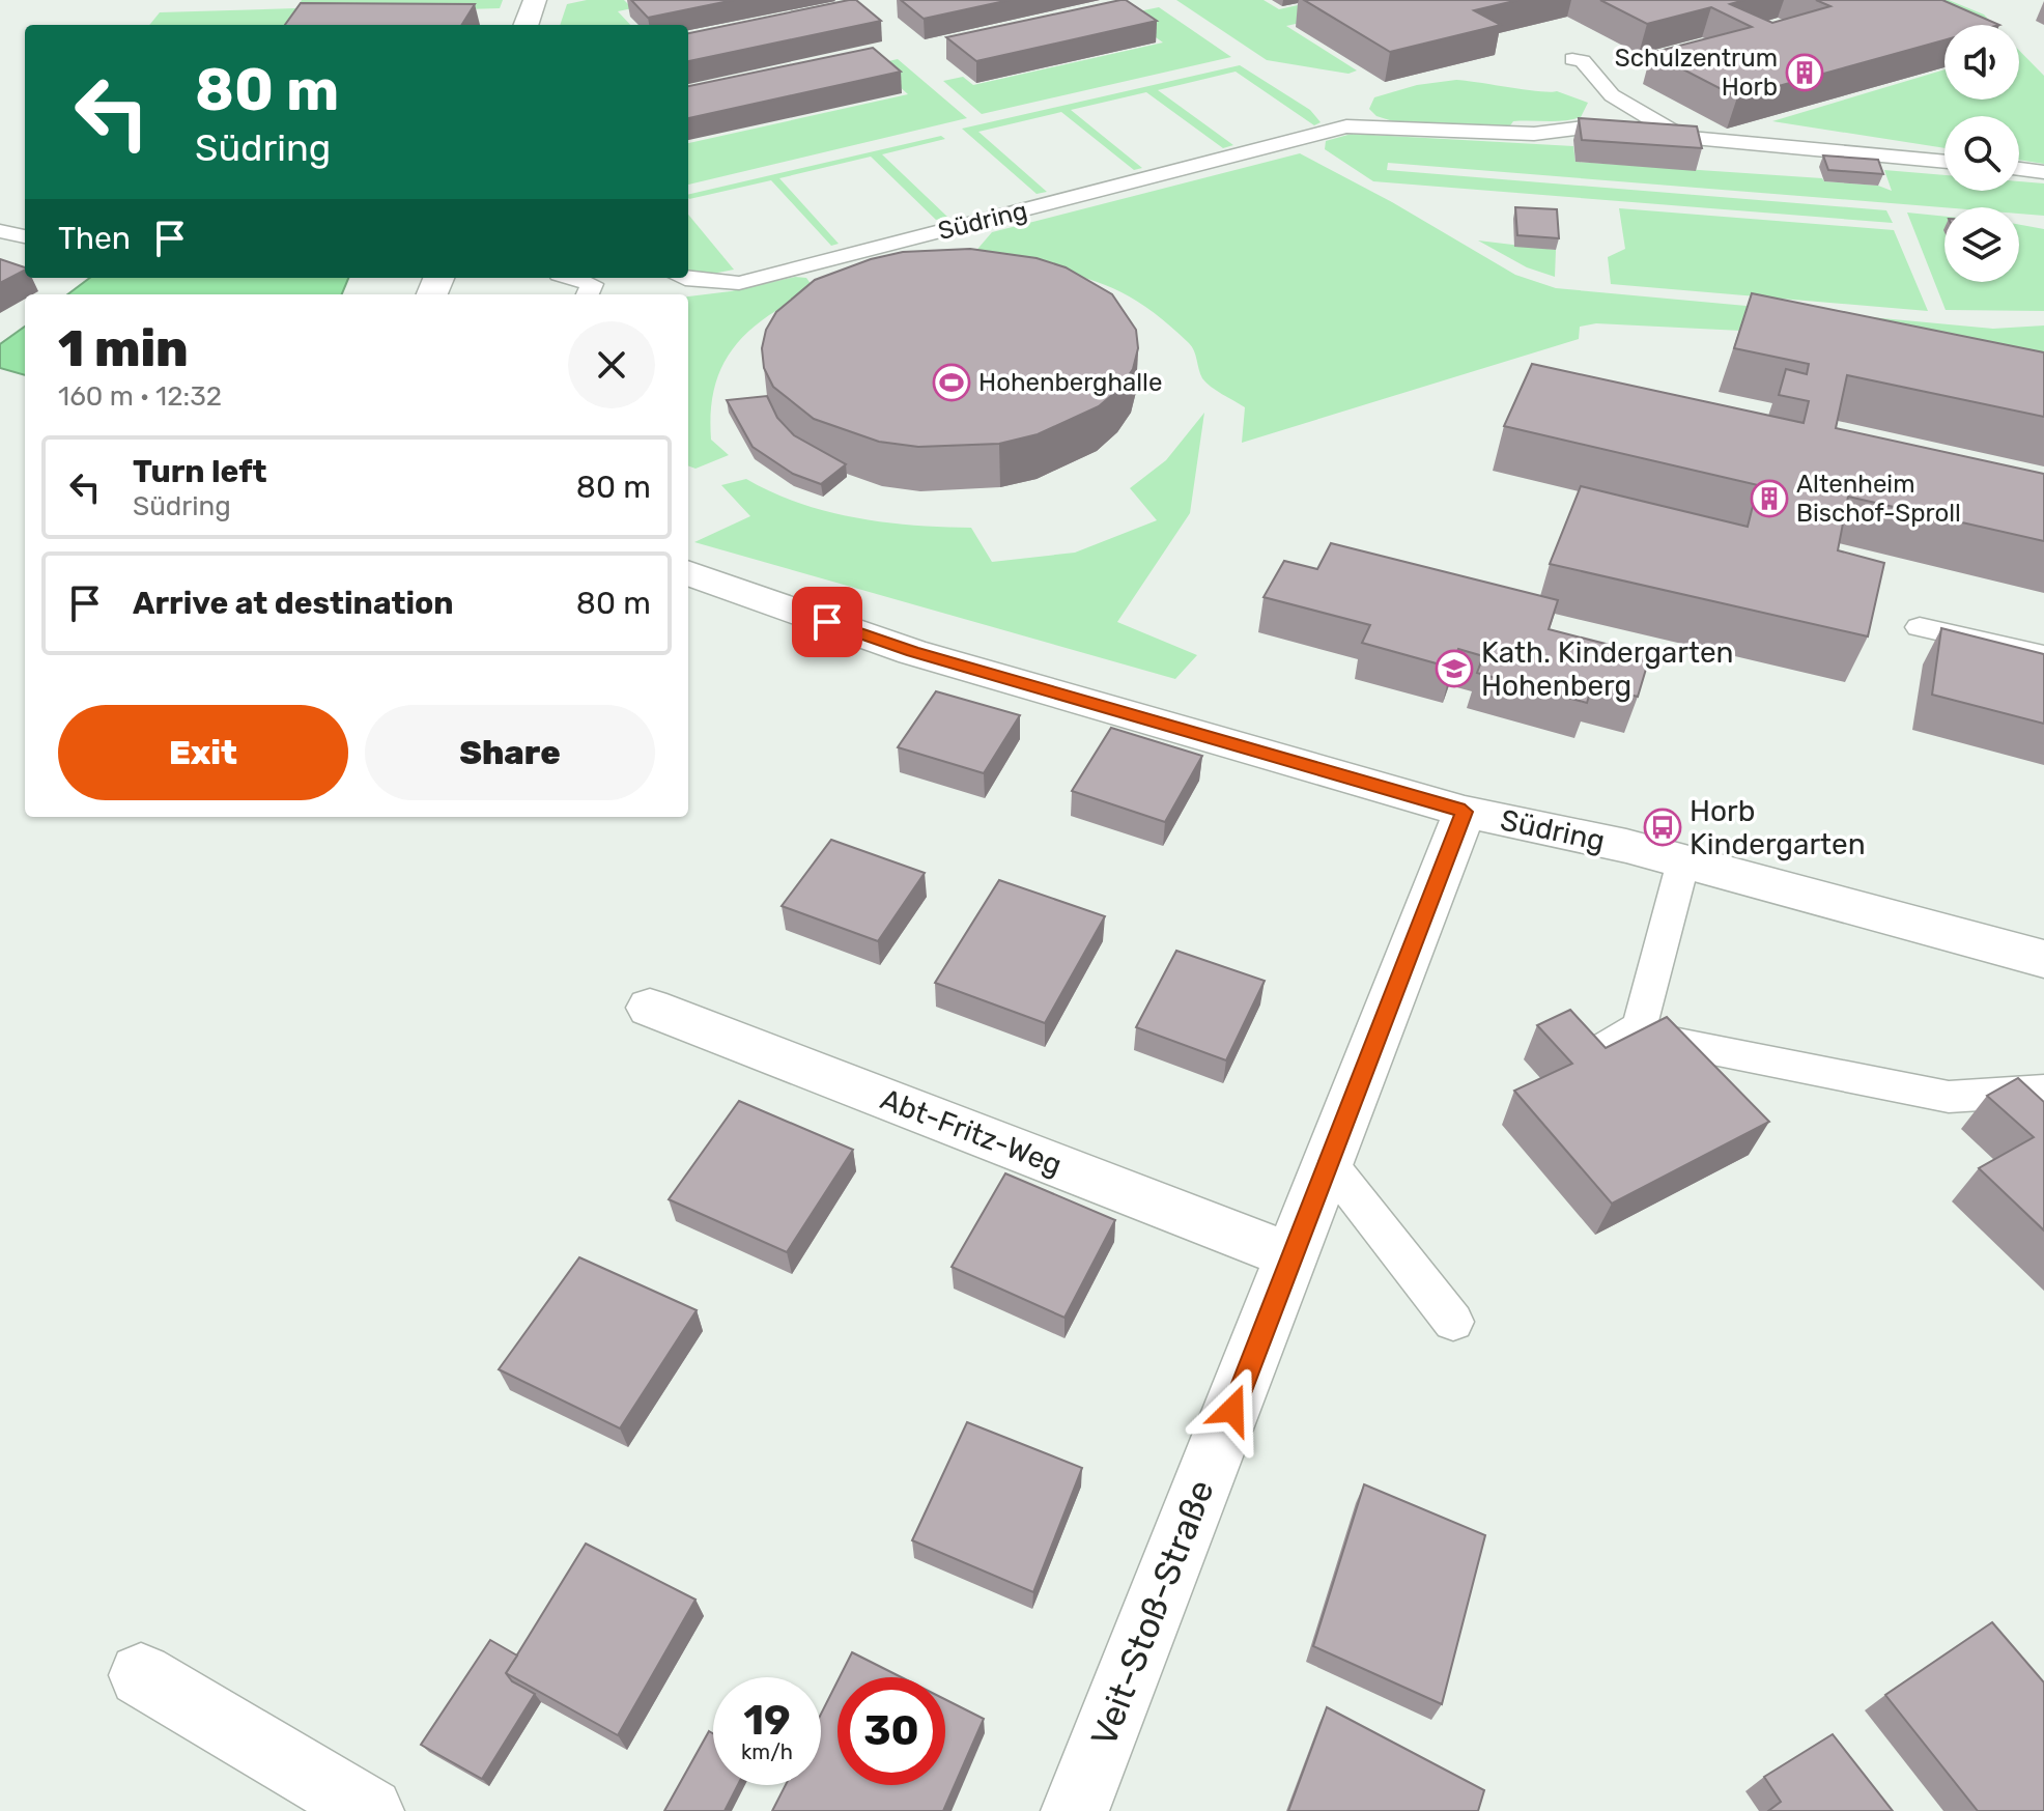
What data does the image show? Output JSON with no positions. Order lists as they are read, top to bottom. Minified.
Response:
{"streets":{"street":["Südring","Abt-Fritz-Weg","Veit-Stoß-Straße"]},"crossings":[["Südring","Veit-Stoß-Straße"],["Abt-Fritz-Weg","Veit-Stoß-Straße"]],"places":{"building":["Schulzentrum Horb","Altenheim Bischof-Sproll"],"sports":["Hohenberghalle"],"school or university":["Kath. Kindergarten Hohenberg"],"bus stop":["Horb Kindergarten"]},"page":{"turn":["80 m","Südring"],"then":"Then","heading":["1 min","160 m · 12:32"],"list":[{"name":"Turn left","note":"Südring","value":"80 m"},{"name":"Arrive at destination","value":"80 m"}],"buttons":["Exit","Share"],"speed":"19 km/h","limit":"30"}}
